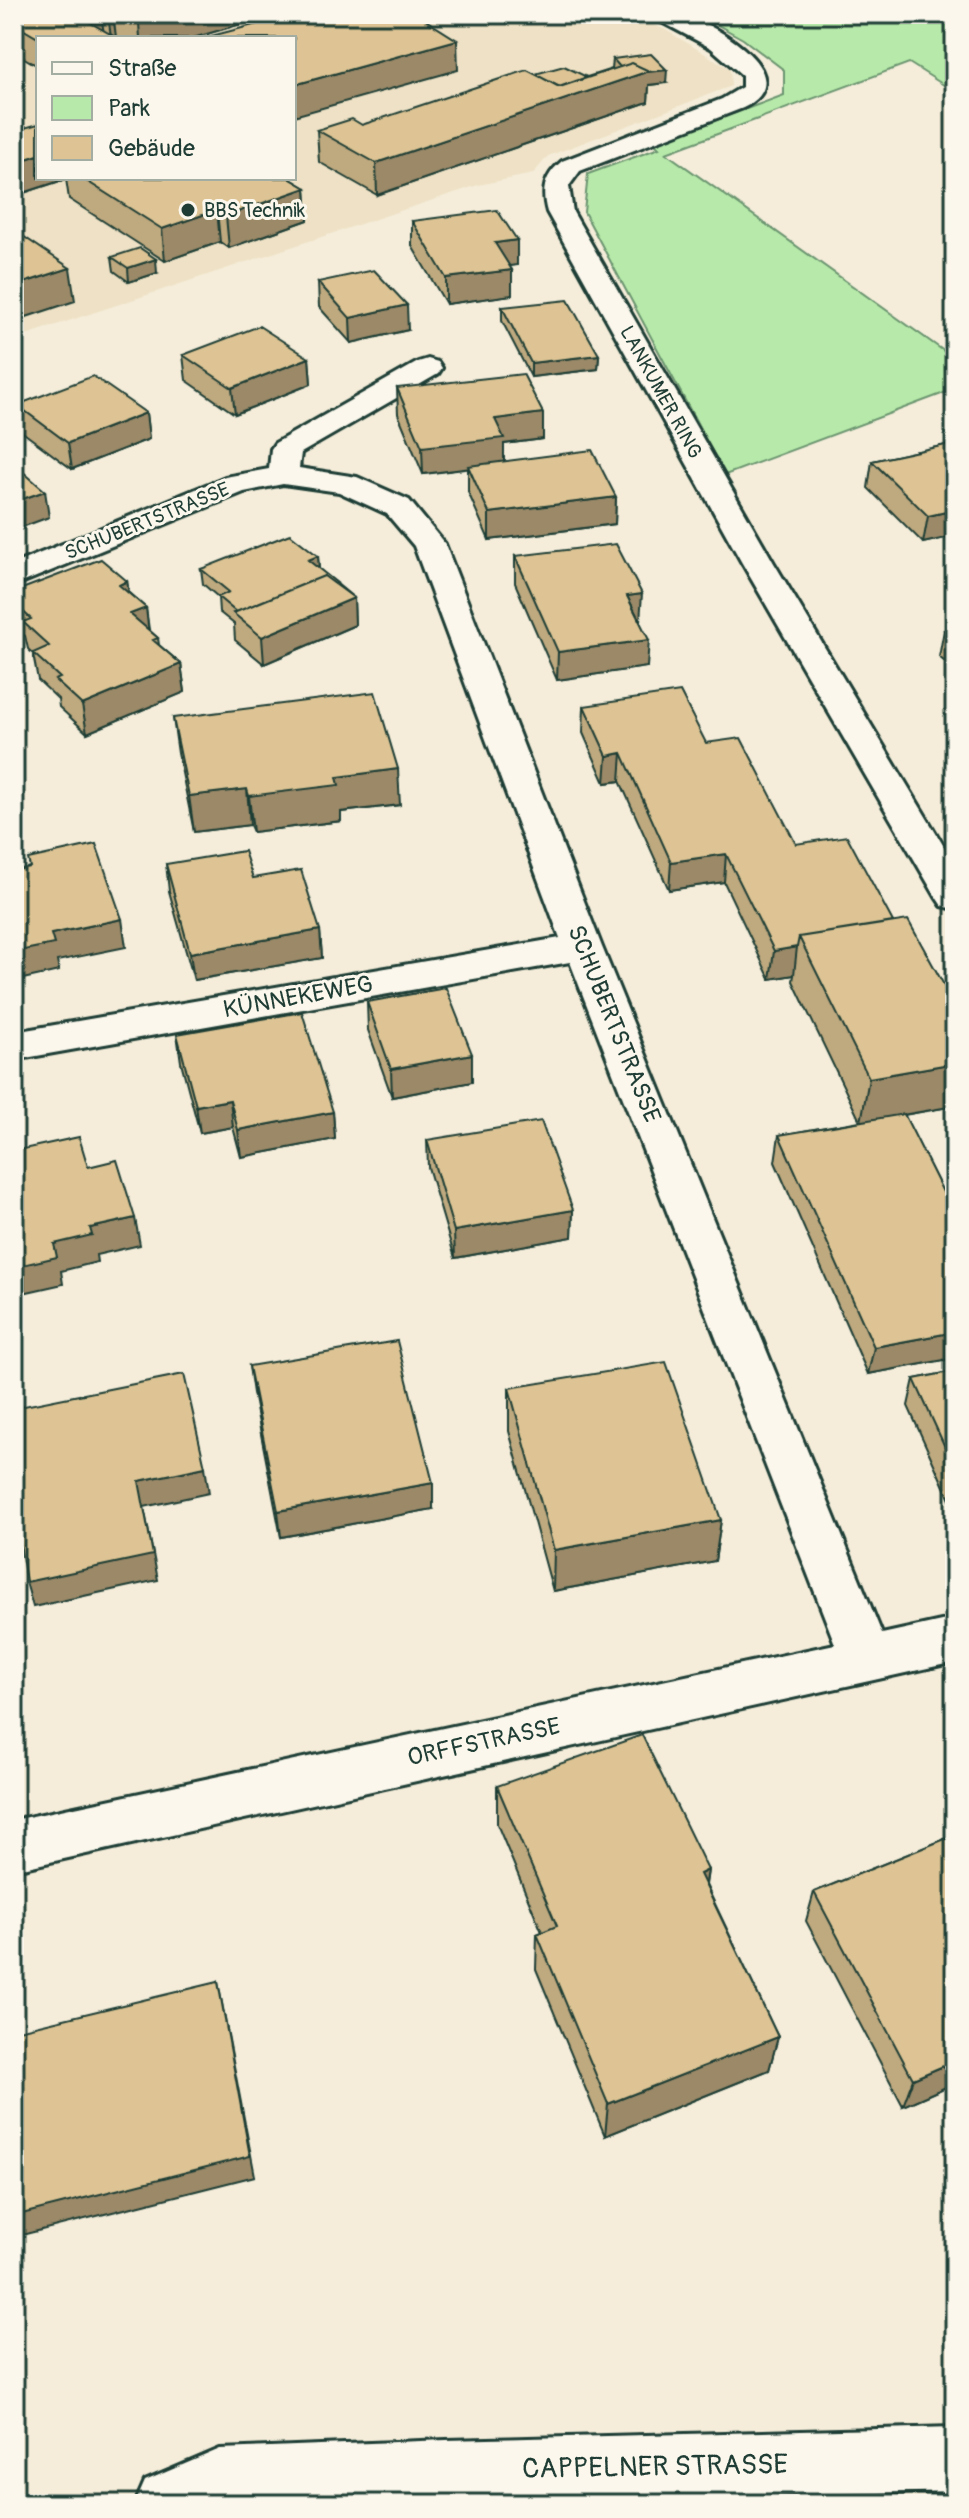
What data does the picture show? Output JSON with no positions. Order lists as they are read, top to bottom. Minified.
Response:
{"streets":{"street":["LANKUMER RING","SCHUBERTSTRASSE","KÜNNEKEWEG","ORFFSTRASSE","CAPPELNER STRASSE"]},"crossings":[["SCHUBERTSTRASSE","KÜNNEKEWEG"],["SCHUBERTSTRASSE","ORFFSTRASSE"]],"places":["BBS Technik"],"legend":["Straße","Park","Gebäude"]}
